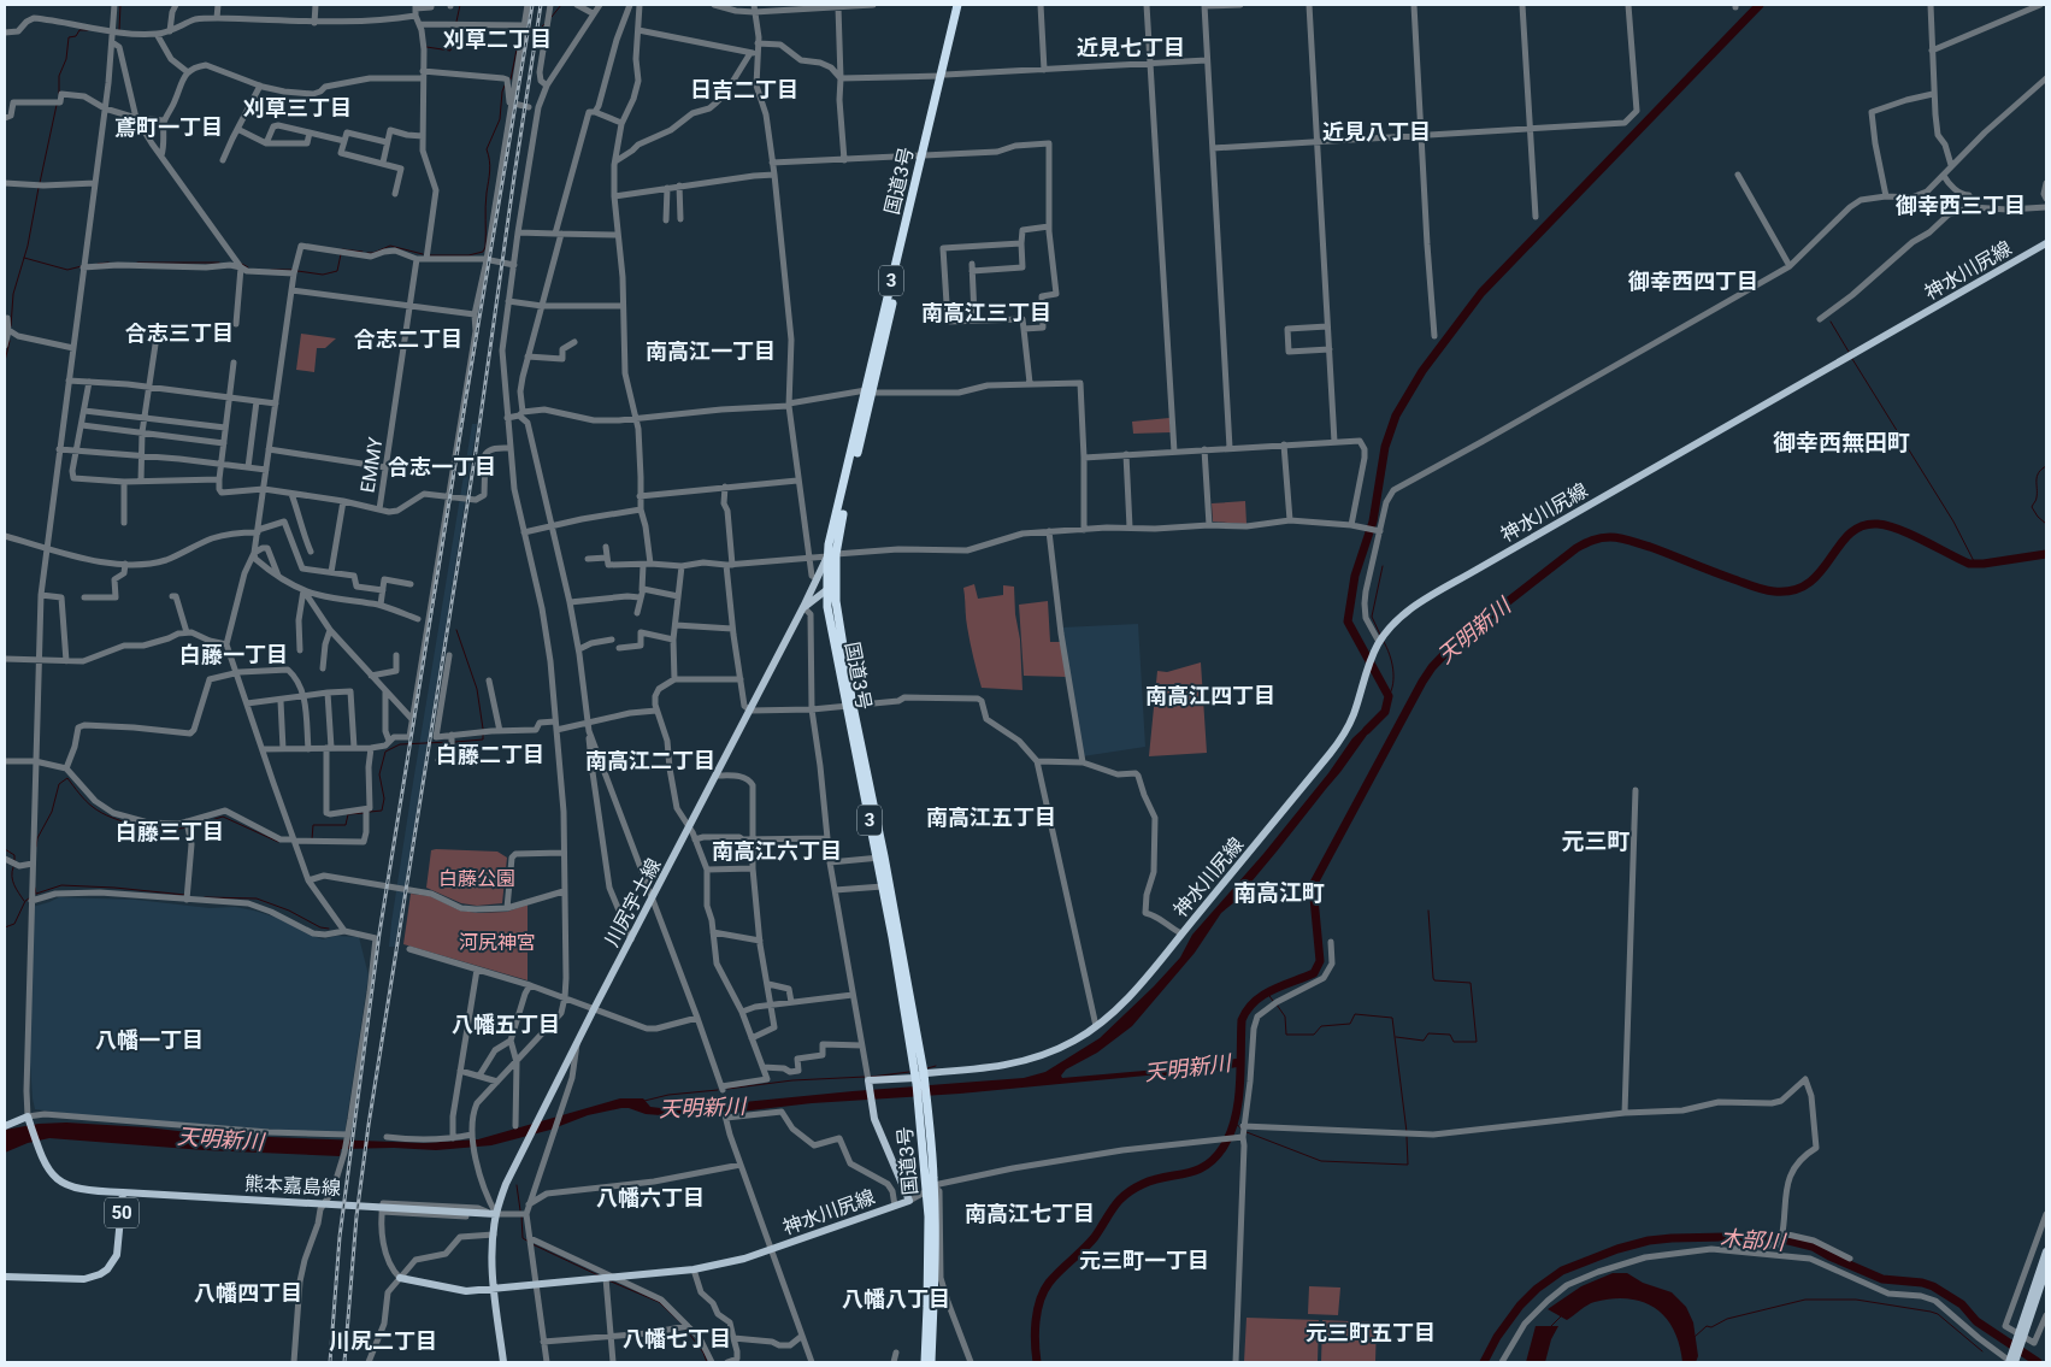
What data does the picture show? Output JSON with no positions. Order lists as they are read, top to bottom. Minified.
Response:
{"streets":{"highway":["国道3号","3"],"main road":["神水川尻線","川尻宇土線","熊本嘉島線","50"],"street":["EMMY"]},"crossings":[["国道3号","神水川尻線"],["国道3号","川尻宇土線"],["川尻宇土線","熊本嘉島線"],["熊本嘉島線","50"]],"districts":["刈草二丁目","近見七丁目","日吉二丁目","刈草三丁目","鳶町一丁目","近見八丁目","御幸西三丁目","御幸西四丁目","南高江三丁目","合志三丁目","合志二丁目","南高江一丁目","御幸西無田町","合志一丁目","白藤一丁目","南高江四丁目","白藤二丁目","南高江二丁目","南高江五丁目","白藤三丁目","元三町","南高江六丁目","南高江町","八幡五丁目","八幡一丁目","八幡六丁目","南高江七丁目","元三町一丁目","八幡四丁目","八幡八丁目","元三町五丁目","八幡七丁目","川尻二丁目"],"water":["天明新川","木部川"],"parks":["白藤公園","河尻神宮"]}
